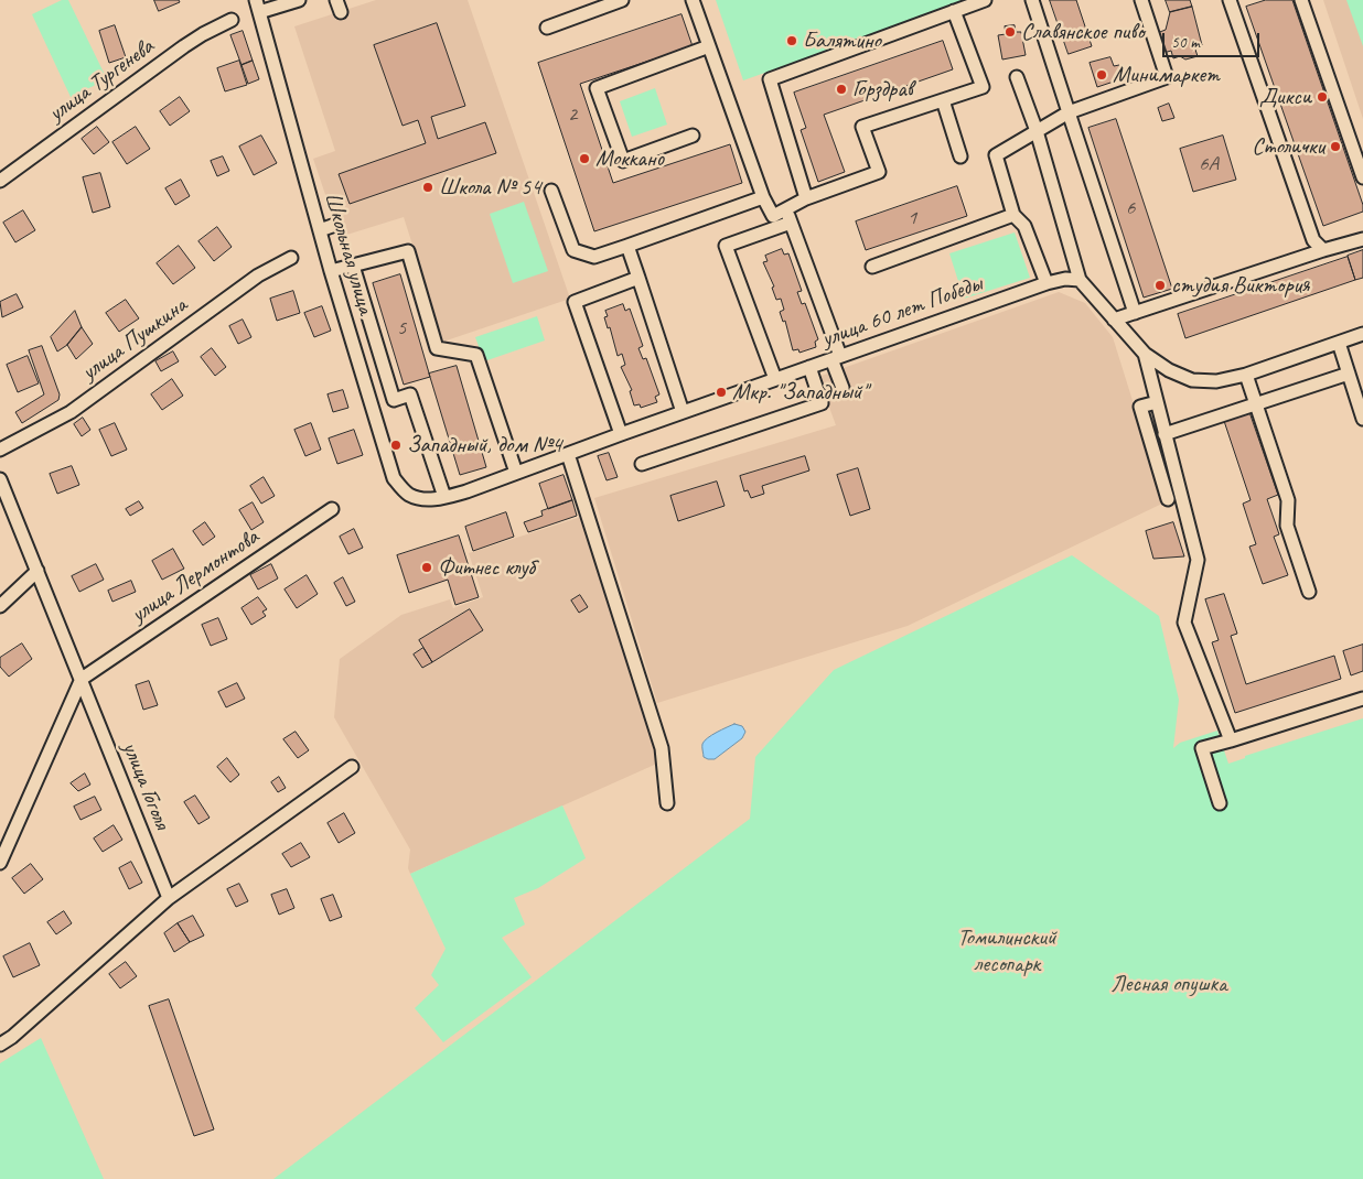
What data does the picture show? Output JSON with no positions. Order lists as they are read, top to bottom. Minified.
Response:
{"streets":{"street":["улица Тургенева","Школьная улица","улица 60 лет Победы","улица Пушкина","улица Лермонтова","улица Гоголя"]},"crossings":[["Школьная улица","улица 60 лет Победы"],["улица Лермонтова","улица Гоголя"]],"parks":["Томилинский лесопарк","Лесная опушка"],"places":["Славянское пиво","Балятино","Минимаркет","Горздрав","Дикси","Столички","Моккано","Школа № 54","студия Виктория","Мкр. \"Западный\"","Западный, дом №4","Фитнес клуб"],"house_numbers":["2","6А","6","1","5"],"scale_bar":"50 m"}
